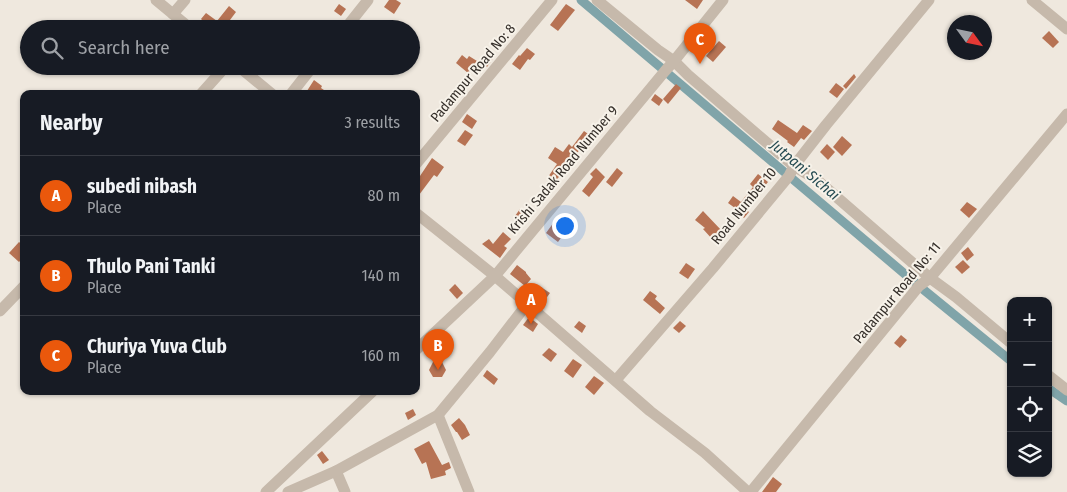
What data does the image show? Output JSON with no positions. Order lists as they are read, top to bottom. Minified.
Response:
{"streets":{"street":["Padampur Road No: 8","Krishi Sadak Road Number 9","Road Number 10","Padampur Road No: 11"]},"water":["Jutpani Sichai"],"north":"bottom right","page":{"search":"Search here","pins":["C","A","B"],"heading":["Nearby","3 results"],"list":[{"mark":"A","name":"subedi nibash","note":"Place","value":"80 m"},{"mark":"B","name":"Thulo Pani Tanki","note":"Place","value":"140 m"},{"mark":"C","name":"Churiya Yuva Club","note":"Place","value":"160 m"}],"map_buttons":["+","−"]}}
